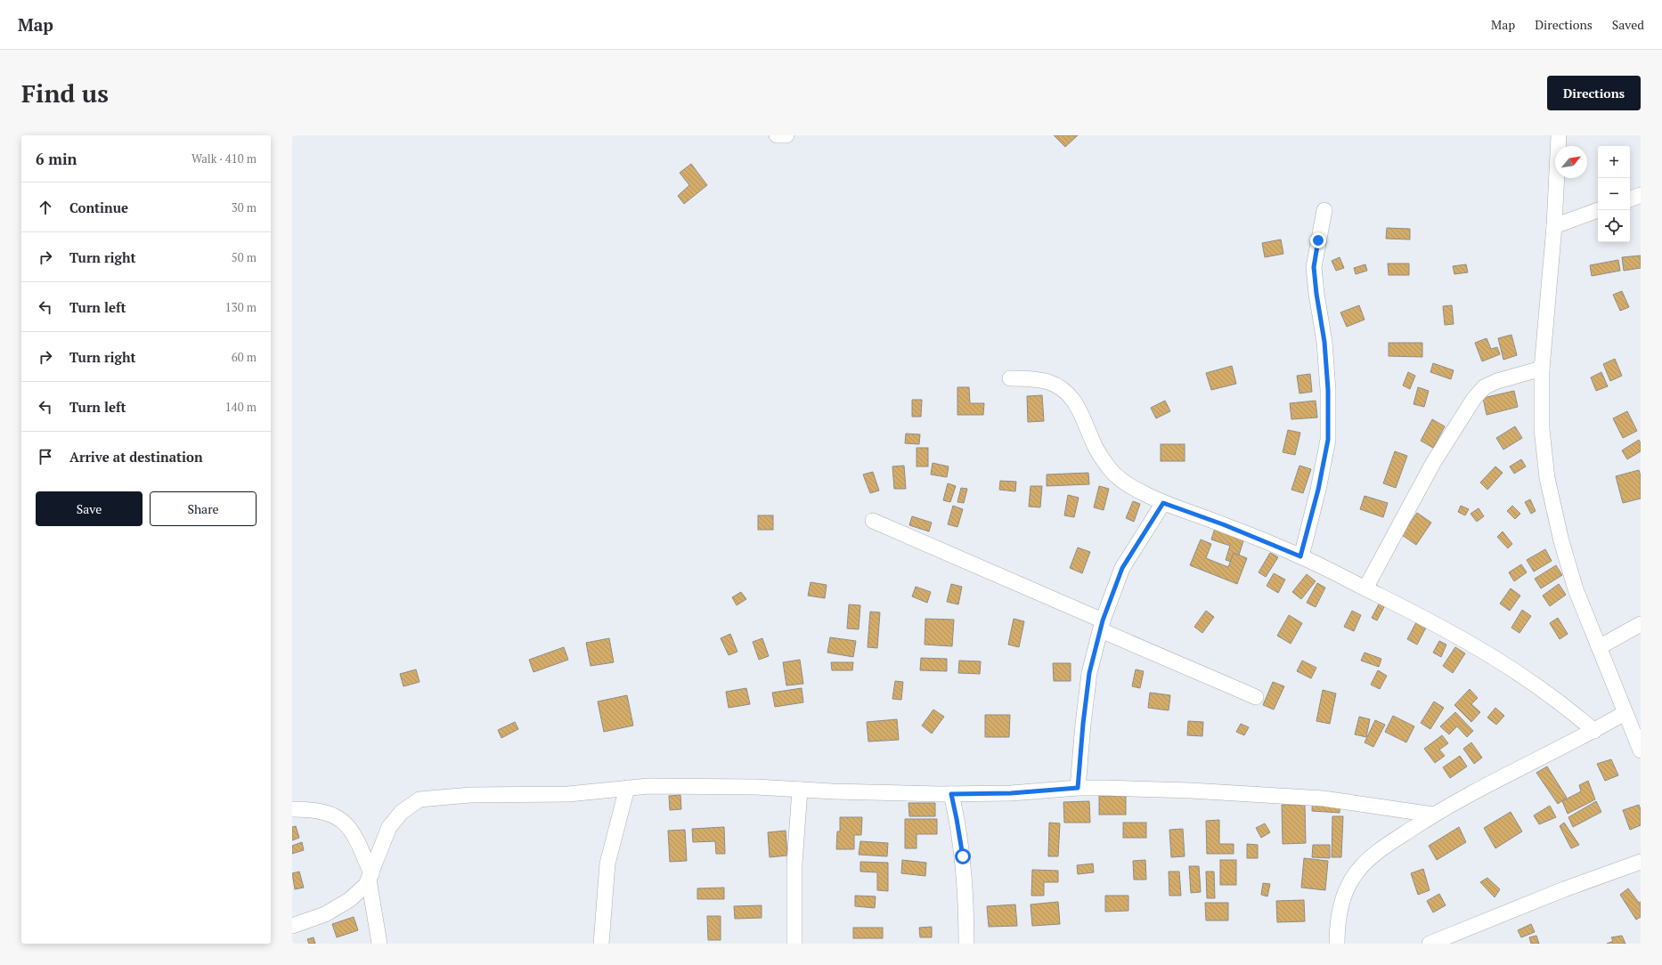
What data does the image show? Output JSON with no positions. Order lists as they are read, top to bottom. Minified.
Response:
{"north":"top right","page":{"header":"Map","nav":["Map","Directions","Saved"],"buttons":["Directions",["Save","Share"]],"title":"Find us","heading":["6 min","Walk · 410 m"],"map_buttons":["+","−"],"list":[["Continue","30 m"],["Turn right","50 m"],["Turn left","130 m"],["Turn right","60 m"],["Turn left","140 m"],"Arrive at destination"]}}
